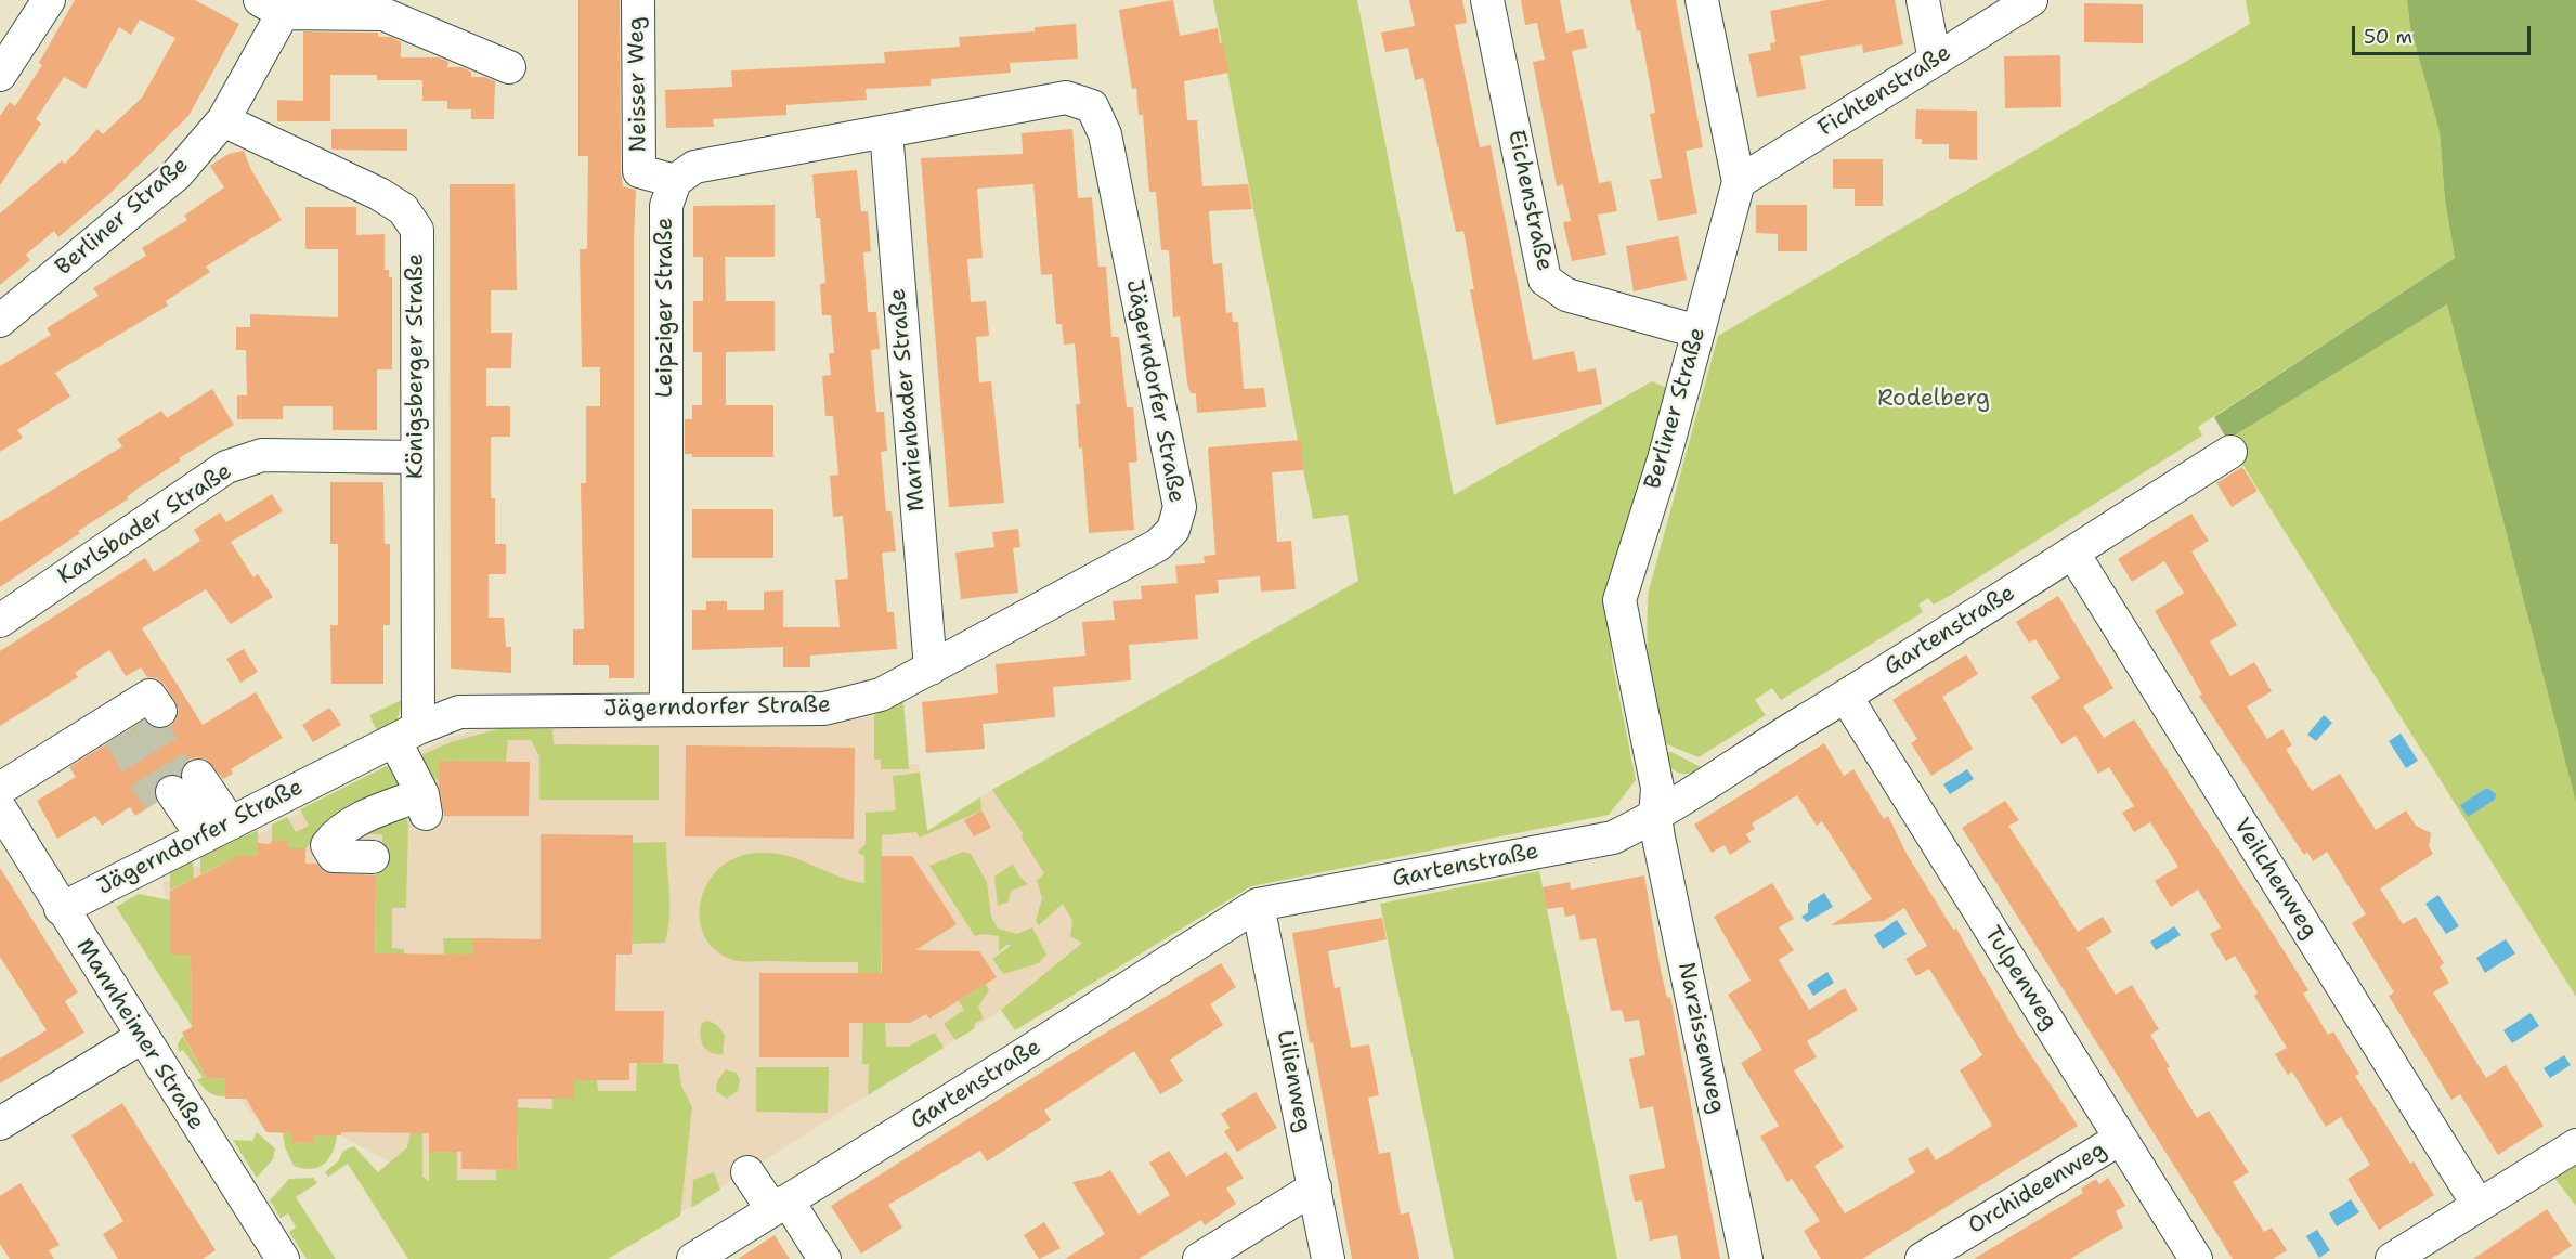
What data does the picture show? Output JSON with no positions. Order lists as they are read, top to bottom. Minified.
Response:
{"streets":{"street":["Neisser Weg","Fichtenstraße","Eichenstraße","Berliner Straße","Leipziger Straße","Königsberger Straße","Jägerndorfer Straße","Marienbader Straße","Karlsbader Straße","Gartenstraße","Veilchenweg","Tulpenweg","Mannheimer Straße","Narzissenweg","Lilienweg","Orchideenweg"]},"crossings":[["Neisser Weg","Leipziger Straße"],["Fichtenstraße","Berliner Straße"],["Eichenstraße","Berliner Straße"],["Berliner Straße","Königsberger Straße"],["Berliner Straße","Gartenstraße"],["Berliner Straße","Narzissenweg"],["Leipziger Straße","Jägerndorfer Straße"],["Königsberger Straße","Jägerndorfer Straße"],["Königsberger Straße","Karlsbader Straße"],["Jägerndorfer Straße","Marienbader Straße"],["Jägerndorfer Straße","Mannheimer Straße"],["Gartenstraße","Veilchenweg"],["Gartenstraße","Tulpenweg"],["Gartenstraße","Narzissenweg"],["Gartenstraße","Lilienweg"],["Tulpenweg","Orchideenweg"]],"parks":["Rodelberg"],"scale_bar":"50 m"}
